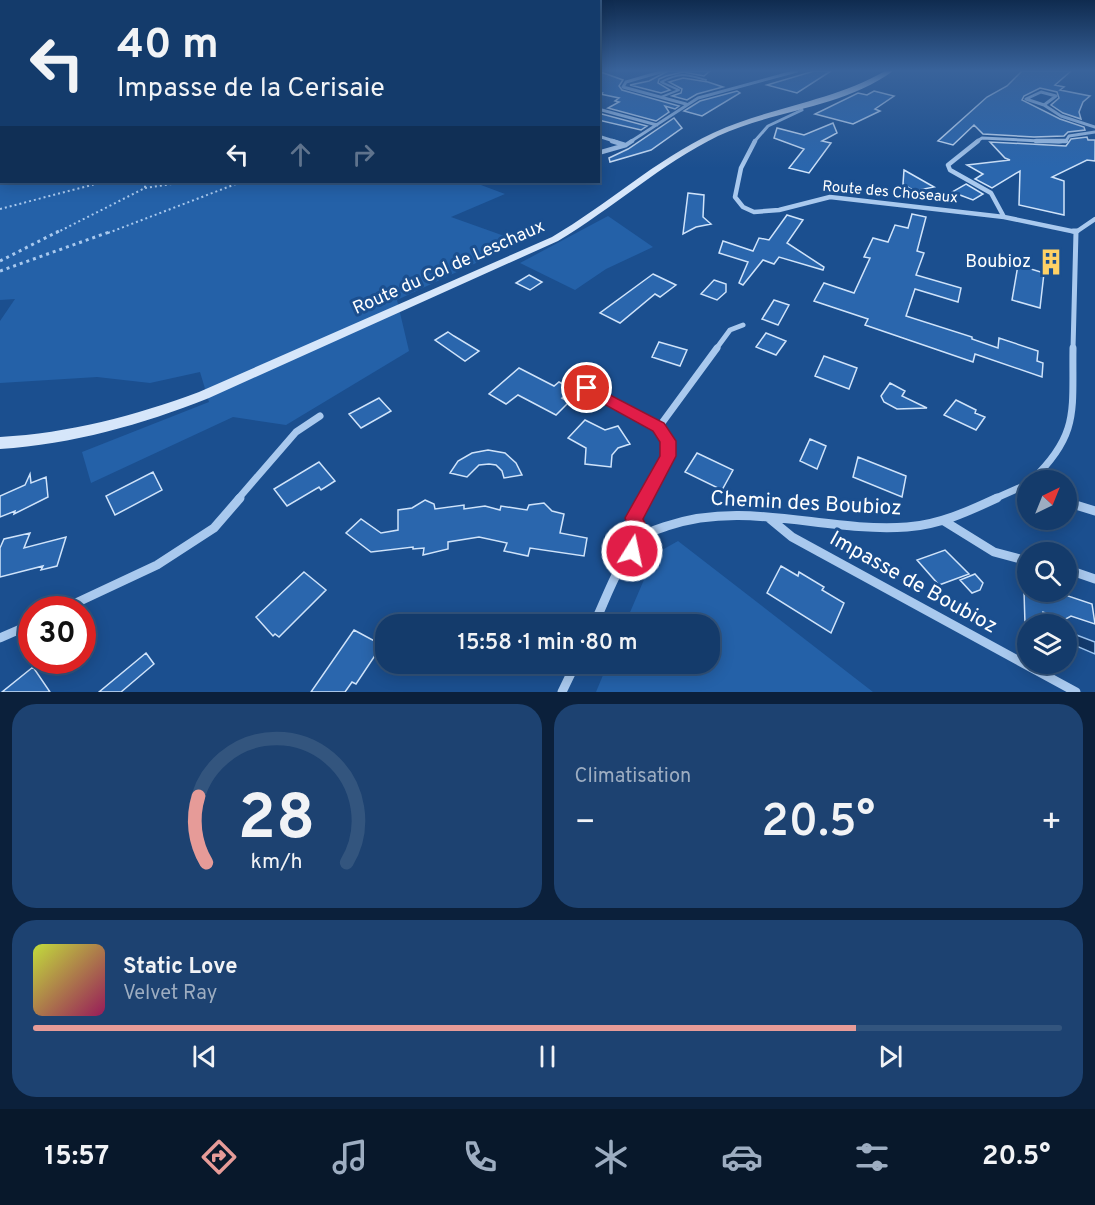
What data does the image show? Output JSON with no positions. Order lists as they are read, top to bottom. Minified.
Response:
{"streets":{"main road":["Route du Col de Leschaux"],"street":["Route des Choseaux","Chemin des Boubioz","Impasse de Boubioz"]},"crossings":[["Route des Choseaux","Route du Col de Leschaux"],["Chemin des Boubioz","Impasse de Boubioz"]],"places":{"building":["Boubioz"]},"north":"top right","page":{"turn":["40 m","Impasse de la Cerisaie"],"limit":"30","trip":"15:58 · 1 min · 80 m","tile":"Climatisation","heat":["−","20.5°","+"],"song":["Static Love","Velvet Ray"],"tabs":["15:57","20.5°"],"gauge":["28","km/h"]}}
